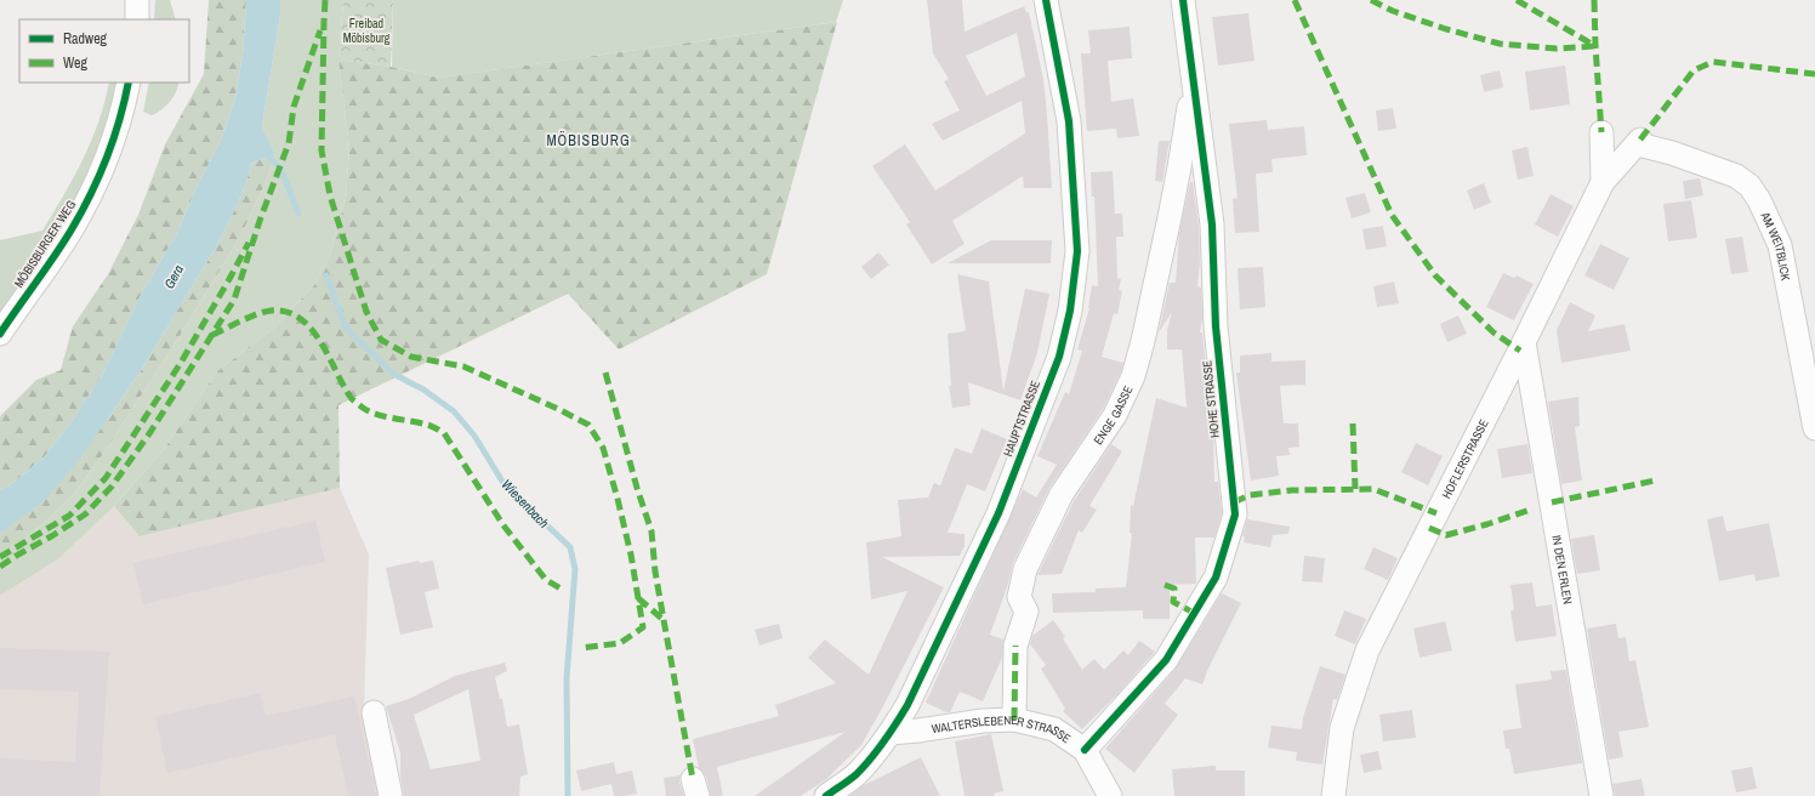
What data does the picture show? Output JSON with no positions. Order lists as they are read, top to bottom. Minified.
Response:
{"streets":{"street":["MÖBISBURGER WEG","AM WEITBLICK","HOHE STRASSE","ENGE GASSE","HAUPTSTRASSE","HOFLERSTRASSE","IN DEN ERLEN","WALTERSLEBENER STRASSE"]},"crossings":[["AM WEITBLICK","HOFLERSTRASSE"],["HOHE STRASSE","ENGE GASSE"],["HOHE STRASSE","WALTERSLEBENER STRASSE"],["ENGE GASSE","WALTERSLEBENER STRASSE"],["HAUPTSTRASSE","WALTERSLEBENER STRASSE"],["HOFLERSTRASSE","IN DEN ERLEN"]],"districts":["MÖBISBURG"],"water":["Gera","Wiesenbach"],"parks":["Freibad Möbisburg"],"legend":["Radweg","Weg"]}
